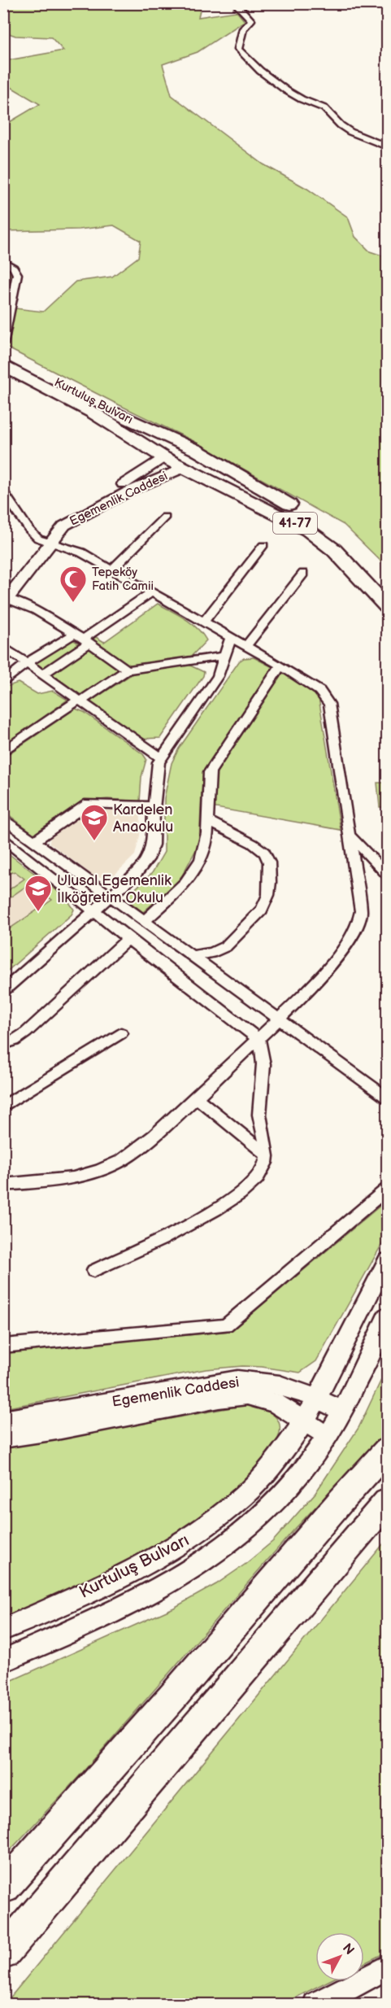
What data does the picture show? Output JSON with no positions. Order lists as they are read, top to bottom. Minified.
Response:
{"streets":{"highway":["Kurtuluş Bulvarı","41-77"],"main road":["Egemenlik Caddesi"]},"crossings":[["Kurtuluş Bulvarı","Egemenlik Caddesi"],["Kurtuluş Bulvarı","41-77"],["Egemenlik Caddesi","41-77"]],"places":{"mosque":["Tepeköy Fatih Camii"],"school or university":["Kardelen Anaokulu","Ulusal Egemenlik İlköğretim Okulu"]},"north":"top right"}
